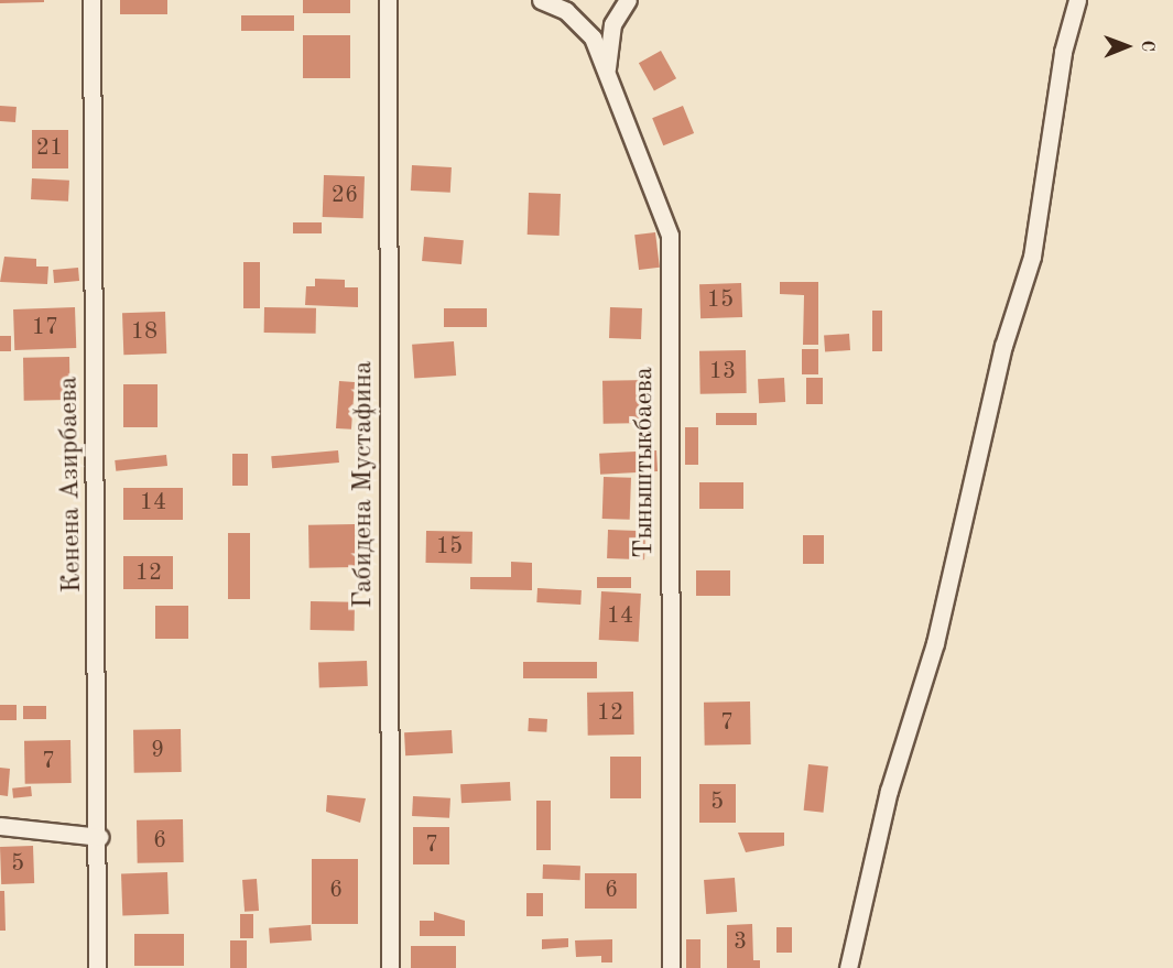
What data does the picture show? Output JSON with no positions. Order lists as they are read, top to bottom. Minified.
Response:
{"streets":{"street":["Тыныштыкбаева","Кенена Азирбаева","Габидена Мустафина"]},"house_numbers":["21","26","15","17","18","13","14","15","12","14","12","7","9","7","5","6","7","5","6","6","3"],"north":"right"}
